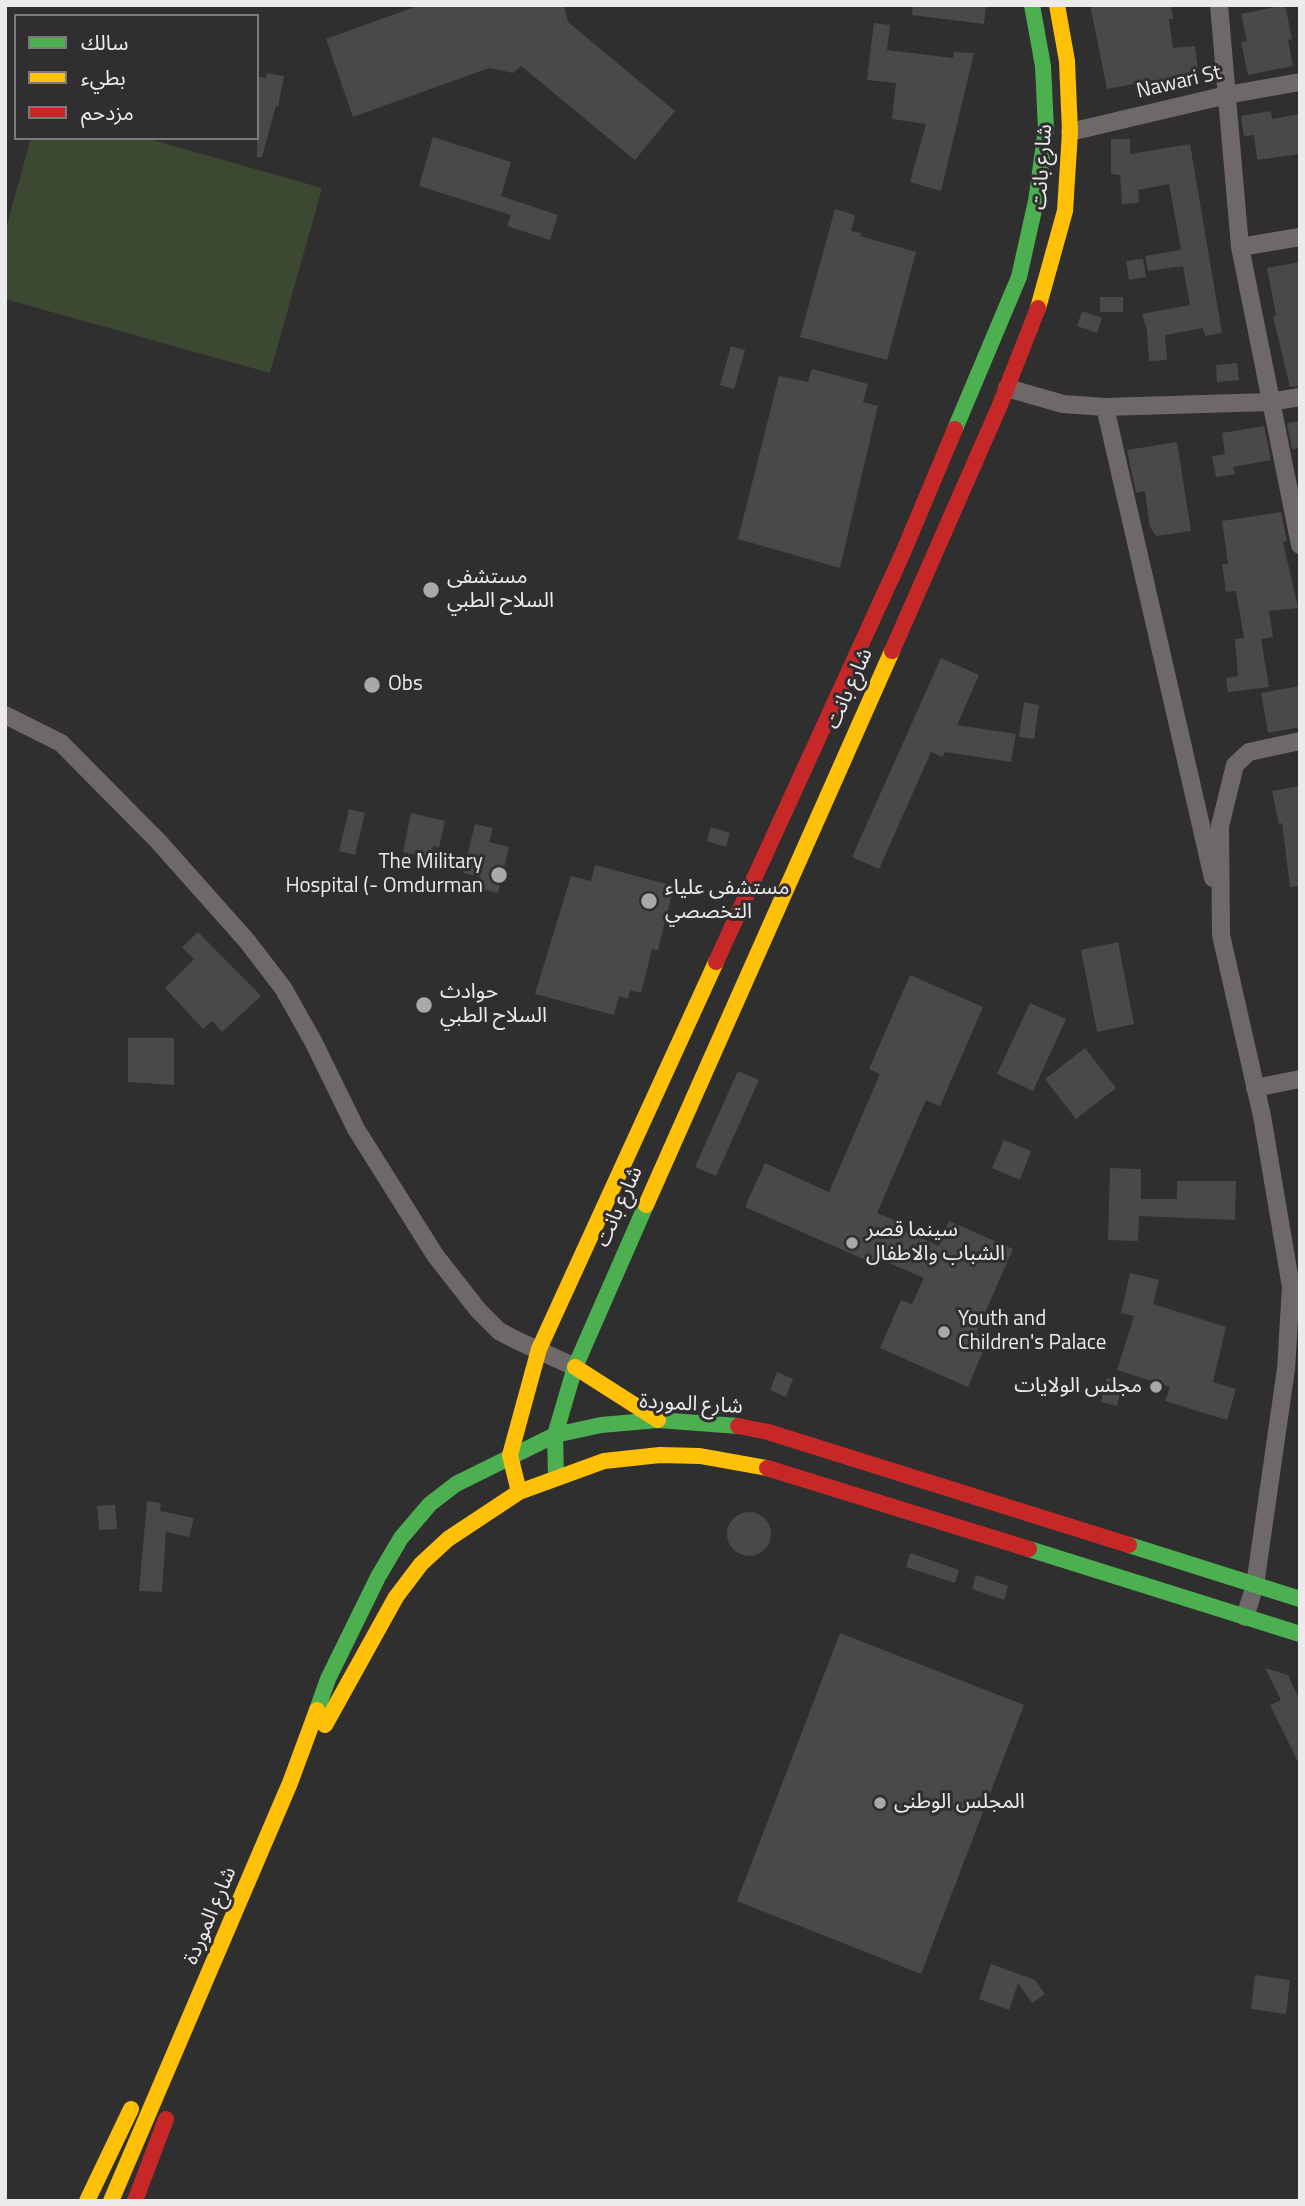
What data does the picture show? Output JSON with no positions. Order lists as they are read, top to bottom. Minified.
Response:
{"streets":{"main road":["شارع بانت","شارع الموردة"],"street":["Nawari St"]},"crossings":[["Nawari St","شارع بانت"],["شارع بانت","شارع الموردة"]],"places":["مستشفى السلاح الطبي","Obs","The Military Hospital (- Omdurman","مستشفى علياء التخصصي","حوادث السلاح الطبي","سينما قصر الشباب والاطفال","Youth and Children's Palace","مجلس الولايات","المجلس الوطنى"],"legend":["سالك","بطيء","مزدحم"]}
